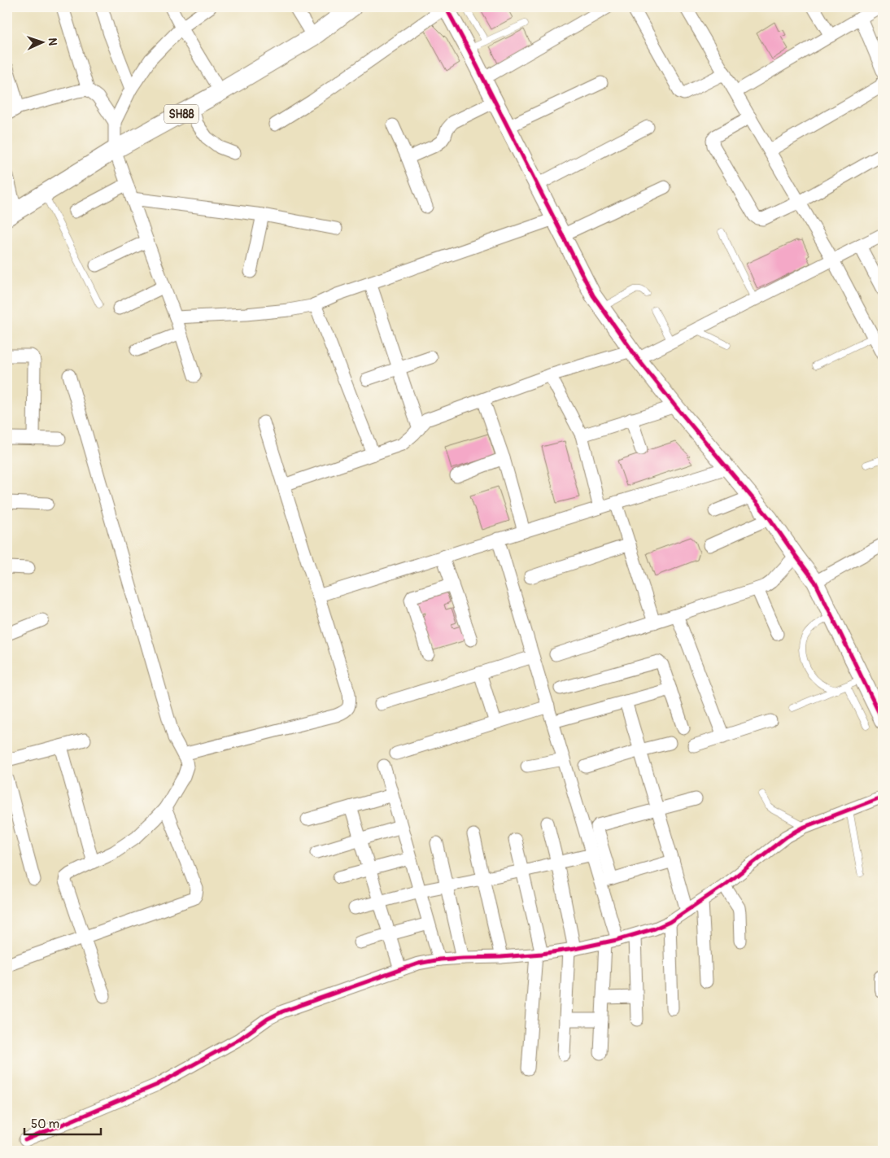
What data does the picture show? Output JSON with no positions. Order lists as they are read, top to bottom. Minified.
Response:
{"streets":{"main road":["SH88"]},"scale_bar":"50 m","north":"right"}
